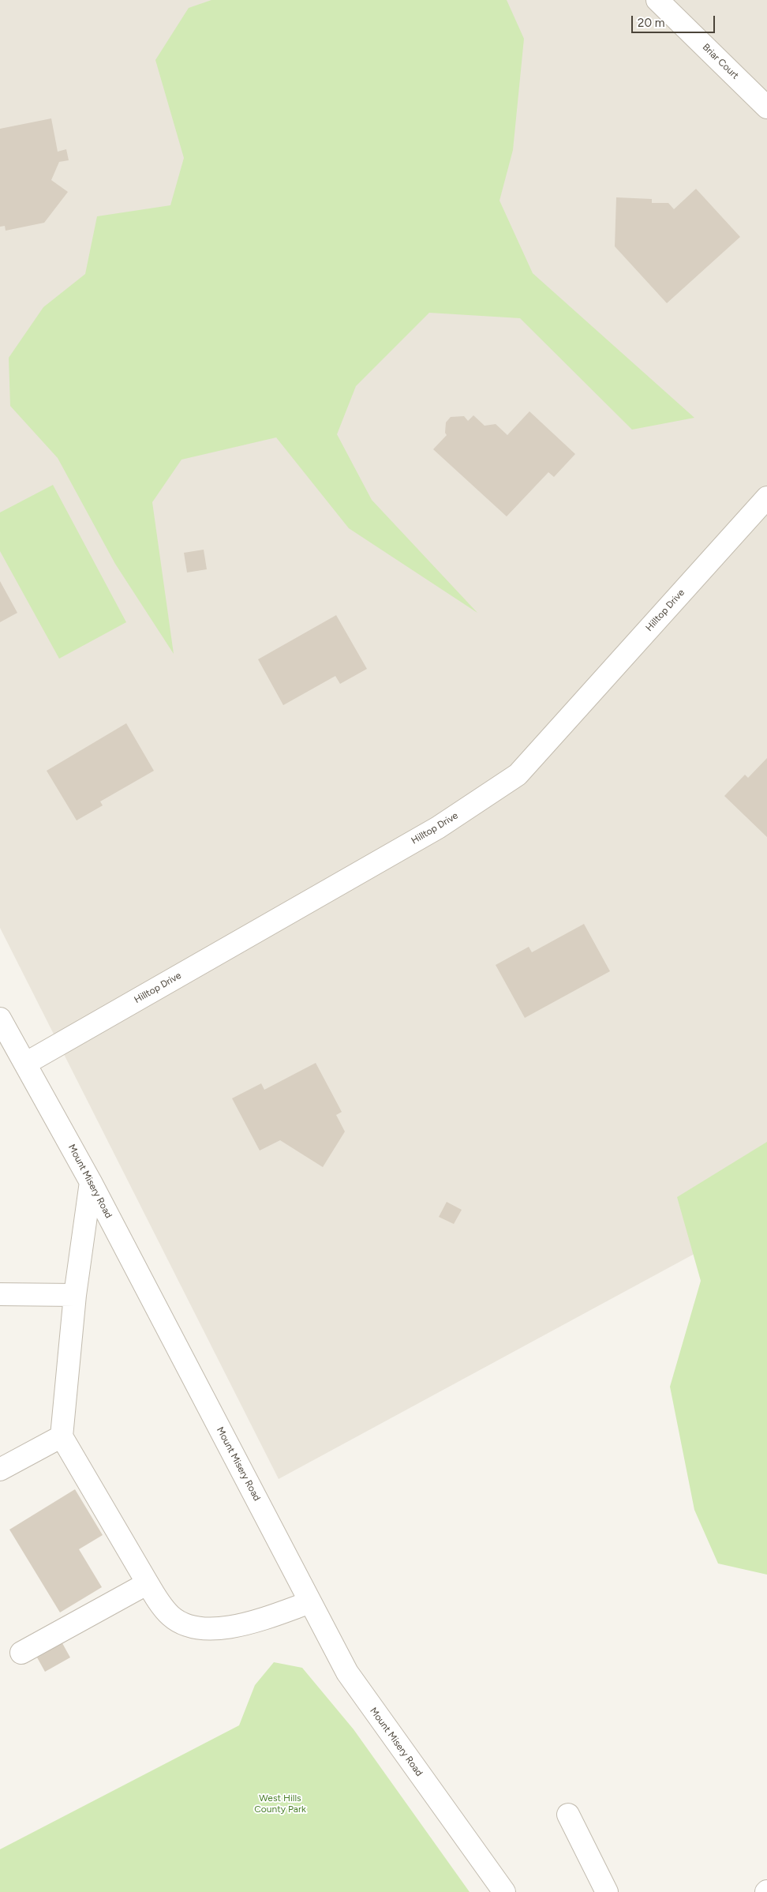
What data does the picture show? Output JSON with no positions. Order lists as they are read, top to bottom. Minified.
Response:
{"streets":{"street":["Briar Court","Hilltop Drive","Mount Misery Road"]},"crossings":[["Hilltop Drive","Mount Misery Road"]],"parks":["West Hills County Park"],"scale_bar":"20 m"}
